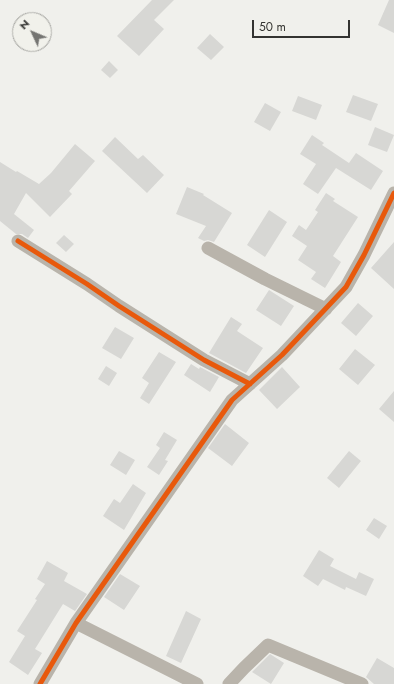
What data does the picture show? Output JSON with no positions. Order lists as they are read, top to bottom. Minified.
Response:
{"scale_bar":"50 m","north":"top left"}
